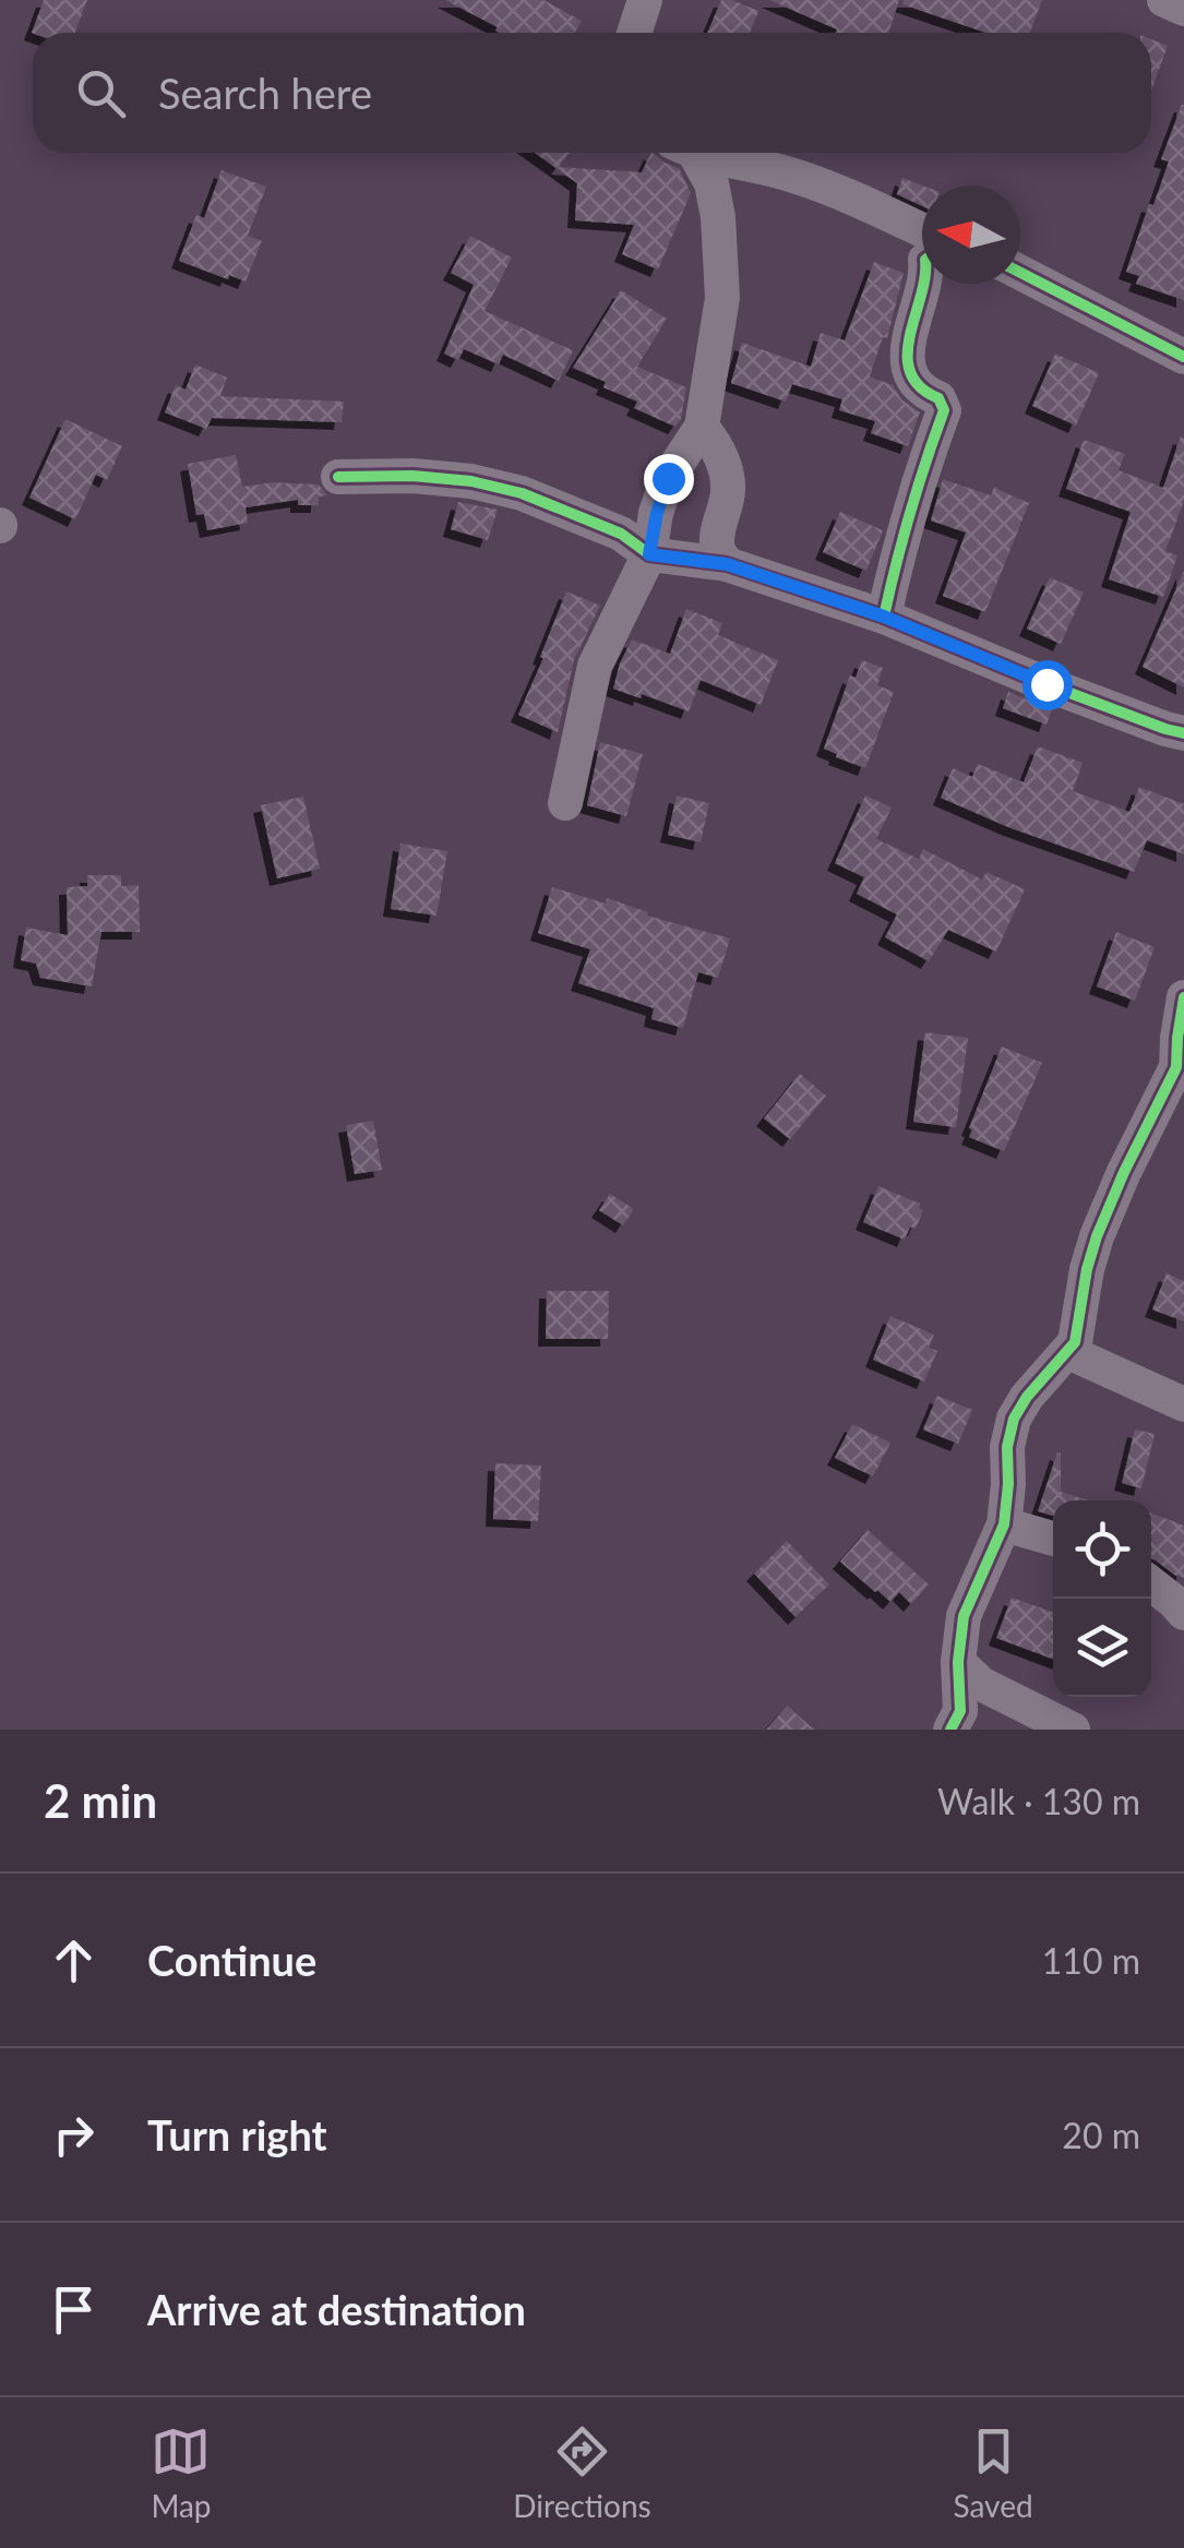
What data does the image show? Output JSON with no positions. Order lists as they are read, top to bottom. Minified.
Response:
{"north":"left","page":{"search":"Search here","heading":["2 min","Walk · 130 m"],"list":[["Continue","110 m"],["Turn right","20 m"],"Arrive at destination"],"nav":["Map","Directions","Saved"]}}
